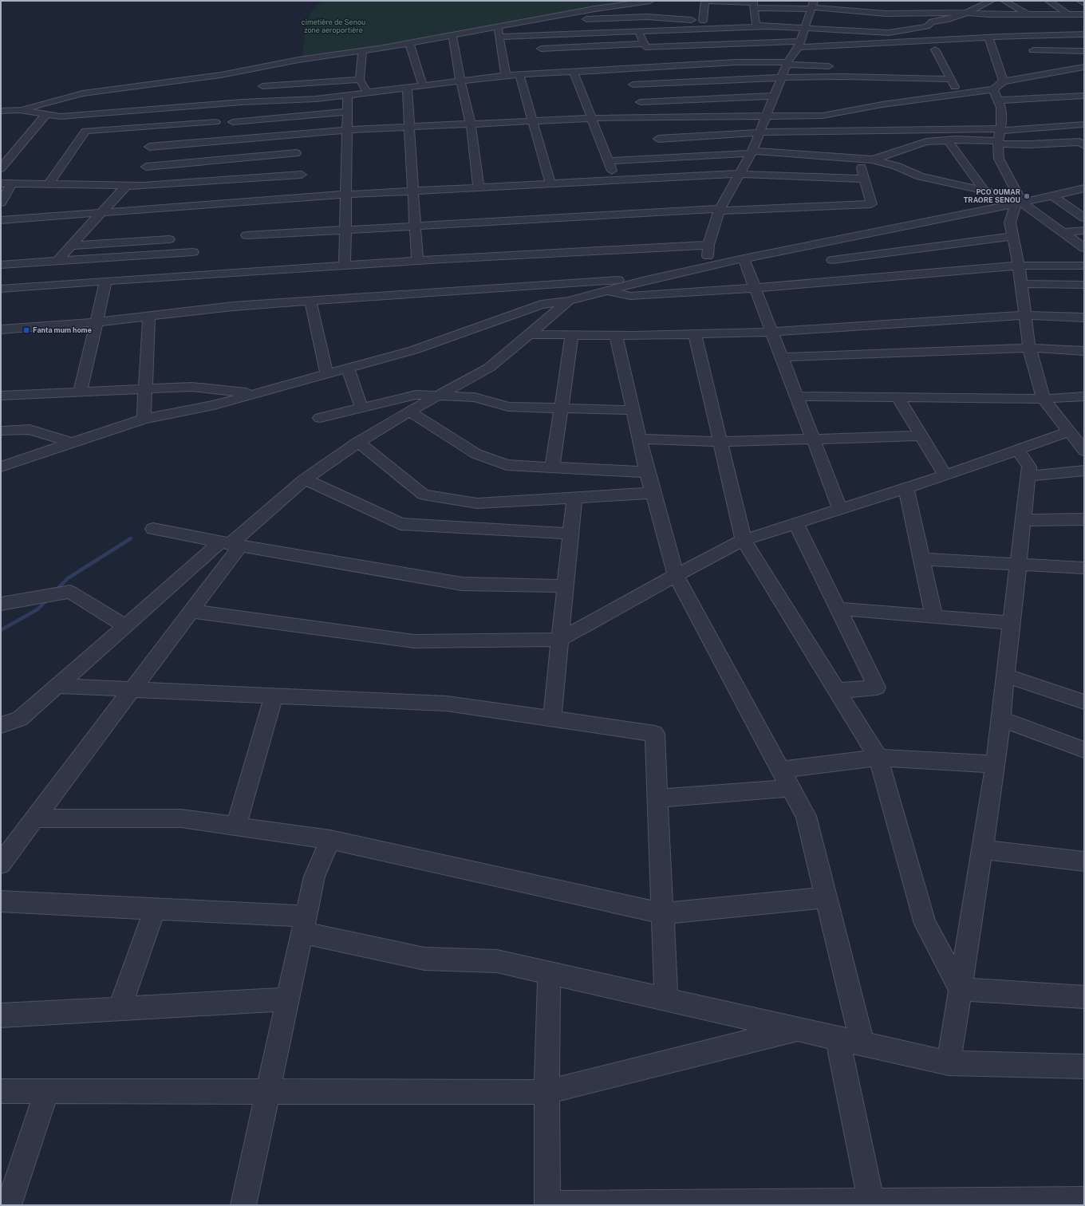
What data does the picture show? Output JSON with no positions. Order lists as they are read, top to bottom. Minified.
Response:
{"parks":["cimetière de Senou zone aeroportière"],"places":{"other":["PCO OUMAR TRAORE SENOU"],"transit":["Fanta mum home"]}}
